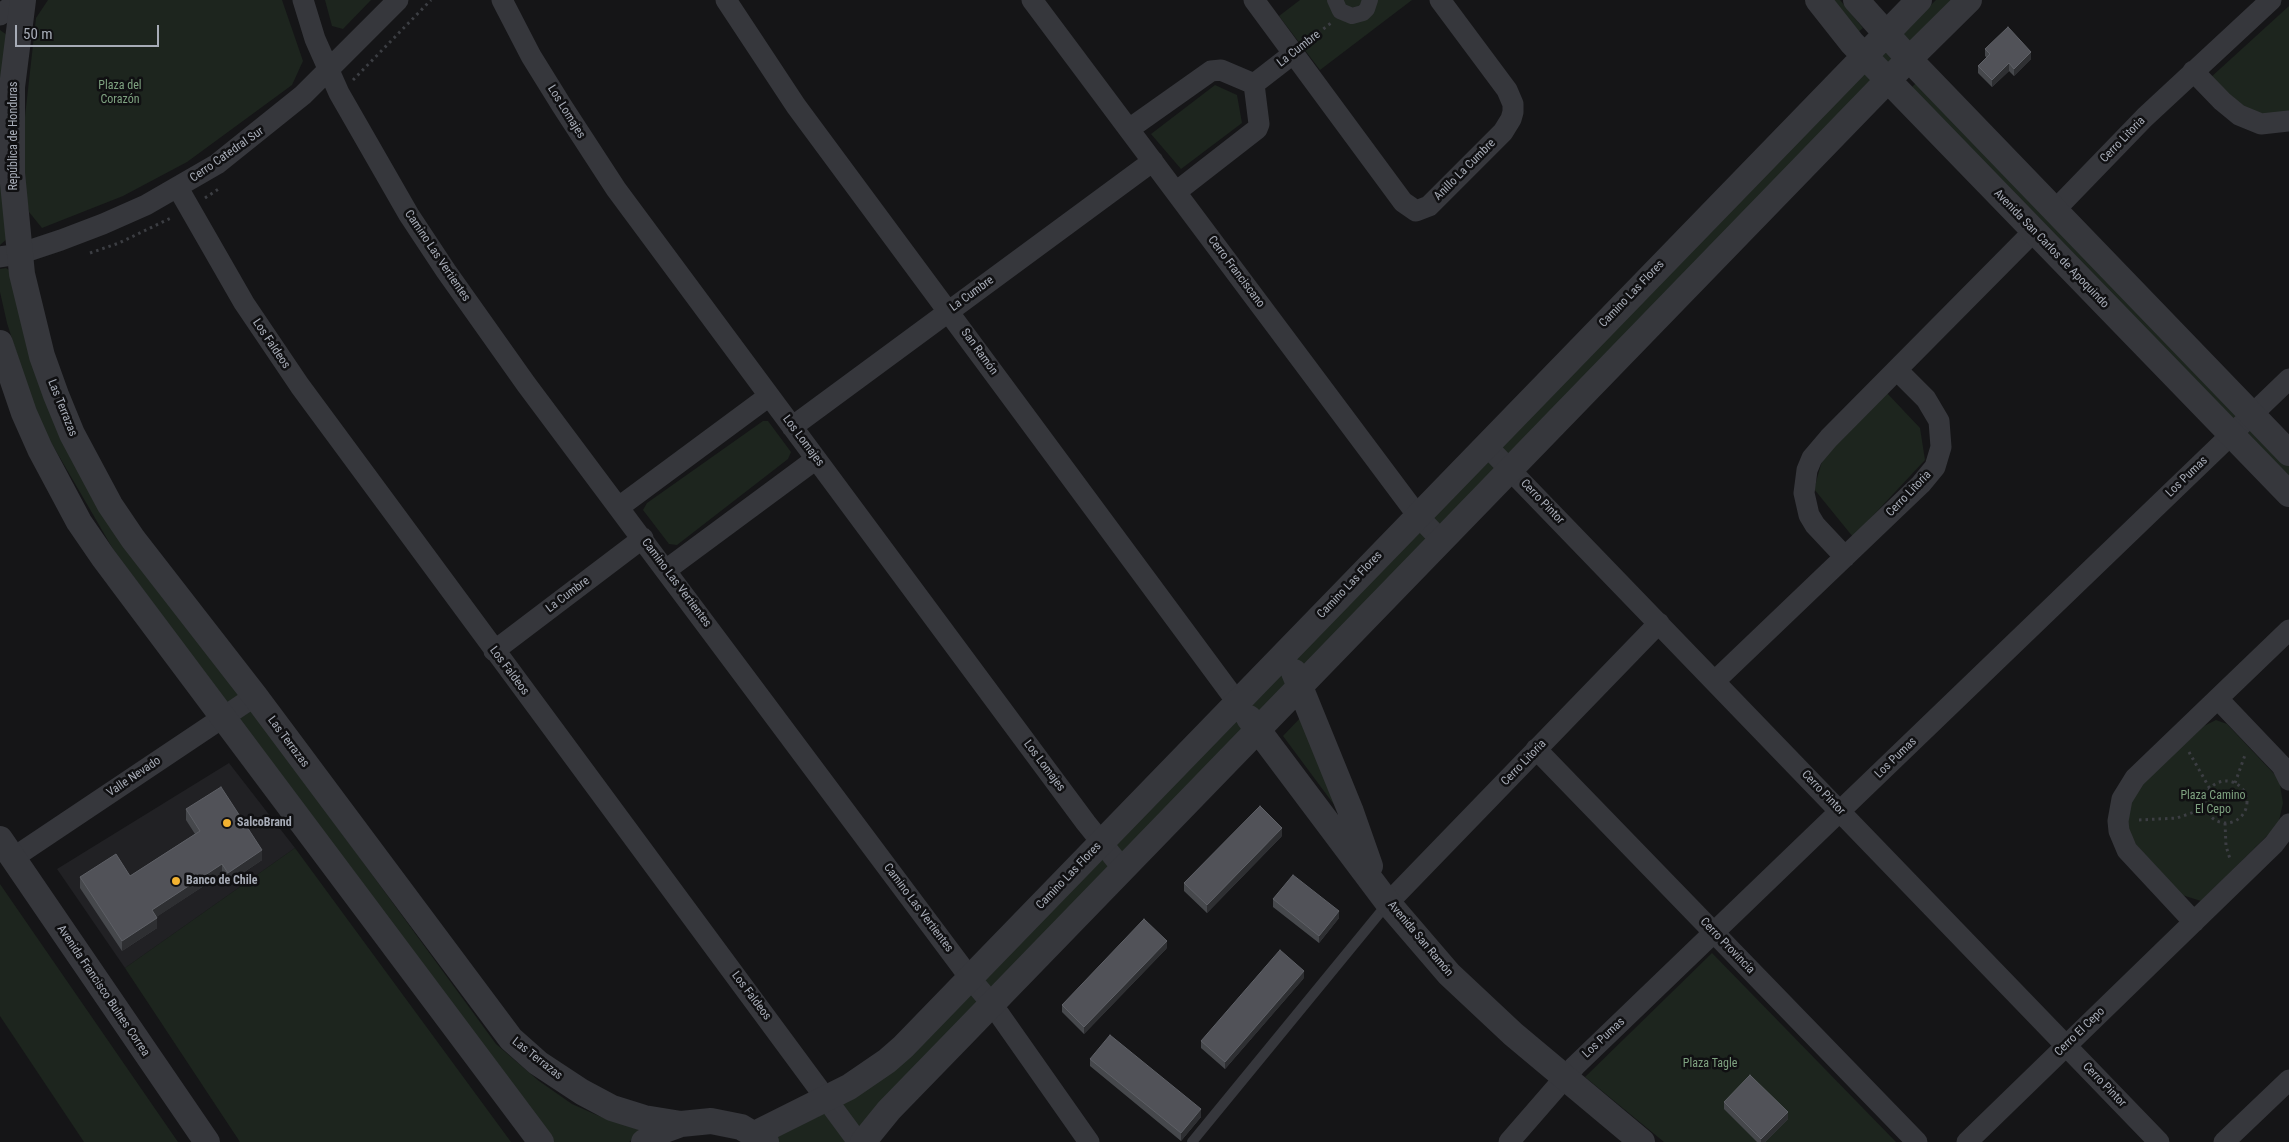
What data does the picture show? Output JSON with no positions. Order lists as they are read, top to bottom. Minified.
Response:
{"streets":{"street":["La Cumbre","Los Lomajes","República de Honduras","Cerro Litoria","Cerro Catedral Sur","Anillo La Cumbre","Avenida San Carlos de Apoquindo","Camino Las Vertientes","Cerro Franciscano","Camino Las Flores","Los Faldeos","San Ramón","Las Terrazas","Los Pumas","Cerro Pintor","Valle Nevado","Avenida San Ramón","Cerro Provincia","Avenida Francisco Bulnes Correa","Cerro El Cepo"]},"crossings":[["La Cumbre","Los Lomajes"],["La Cumbre","Anillo La Cumbre"],["La Cumbre","Camino Las Vertientes"],["La Cumbre","Cerro Franciscano"],["La Cumbre","Los Faldeos"],["La Cumbre","San Ramón"],["Los Lomajes","Camino Las Flores"],["República de Honduras","Cerro Catedral Sur"],["República de Honduras","Las Terrazas"],["Cerro Litoria","Cerro Pintor"],["Cerro Litoria","Avenida San Ramón"],["Cerro Litoria","Cerro Provincia"],["Cerro Catedral Sur","Camino Las Vertientes"],["Cerro Catedral Sur","Los Faldeos"],["Cerro Catedral Sur","Las Terrazas"],["Avenida San Carlos de Apoquindo","Camino Las Flores"],["Avenida San Carlos de Apoquindo","Los Pumas"],["Camino Las Vertientes","Camino Las Flores"],["Cerro Franciscano","Camino Las Flores"],["Camino Las Flores","Los Faldeos"],["Camino Las Flores","San Ramón"],["Camino Las Flores","Cerro Pintor"],["Camino Las Flores","Avenida San Ramón"],["San Ramón","Avenida San Ramón"],["Las Terrazas","Valle Nevado"],["Los Pumas","Cerro Pintor"],["Los Pumas","Avenida San Ramón"],["Los Pumas","Cerro Provincia"],["Cerro Pintor","Cerro El Cepo"],["Valle Nevado","Avenida Francisco Bulnes Correa"]],"parks":["Plaza del Corazón","Plaza Camino El Cepo","Plaza Tagle"],"places":["SalcoBrand","Banco de Chile"],"scale_bar":"50 m"}
